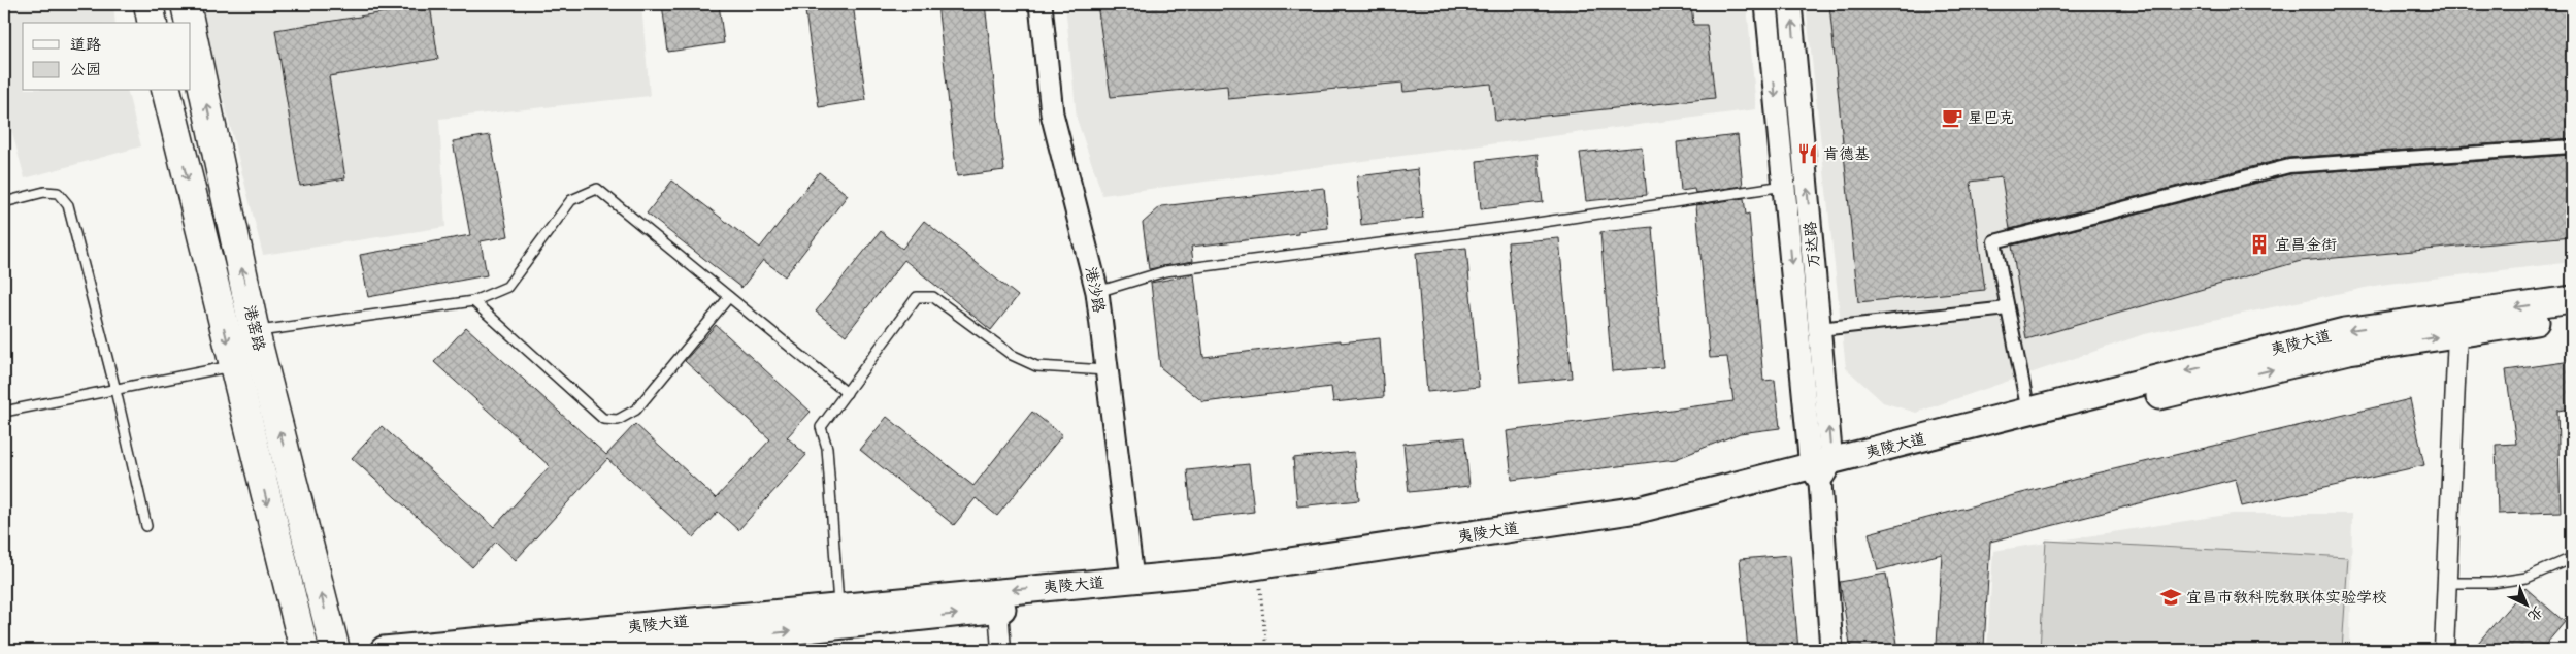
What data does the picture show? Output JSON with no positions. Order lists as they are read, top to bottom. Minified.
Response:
{"streets":{"main road":["港窑路","夷陵大道"],"street":["万达路","港沙路"]},"crossings":[["万达路","夷陵大道"],["港沙路","夷陵大道"]],"places":{"cafe":["星巴克"],"restaurant":["肯德基"],"building":["宜昌金街"],"school or university":["宜昌市教科院教联体实验学校"]},"legend":["道路","公园"],"north":"bottom right"}
